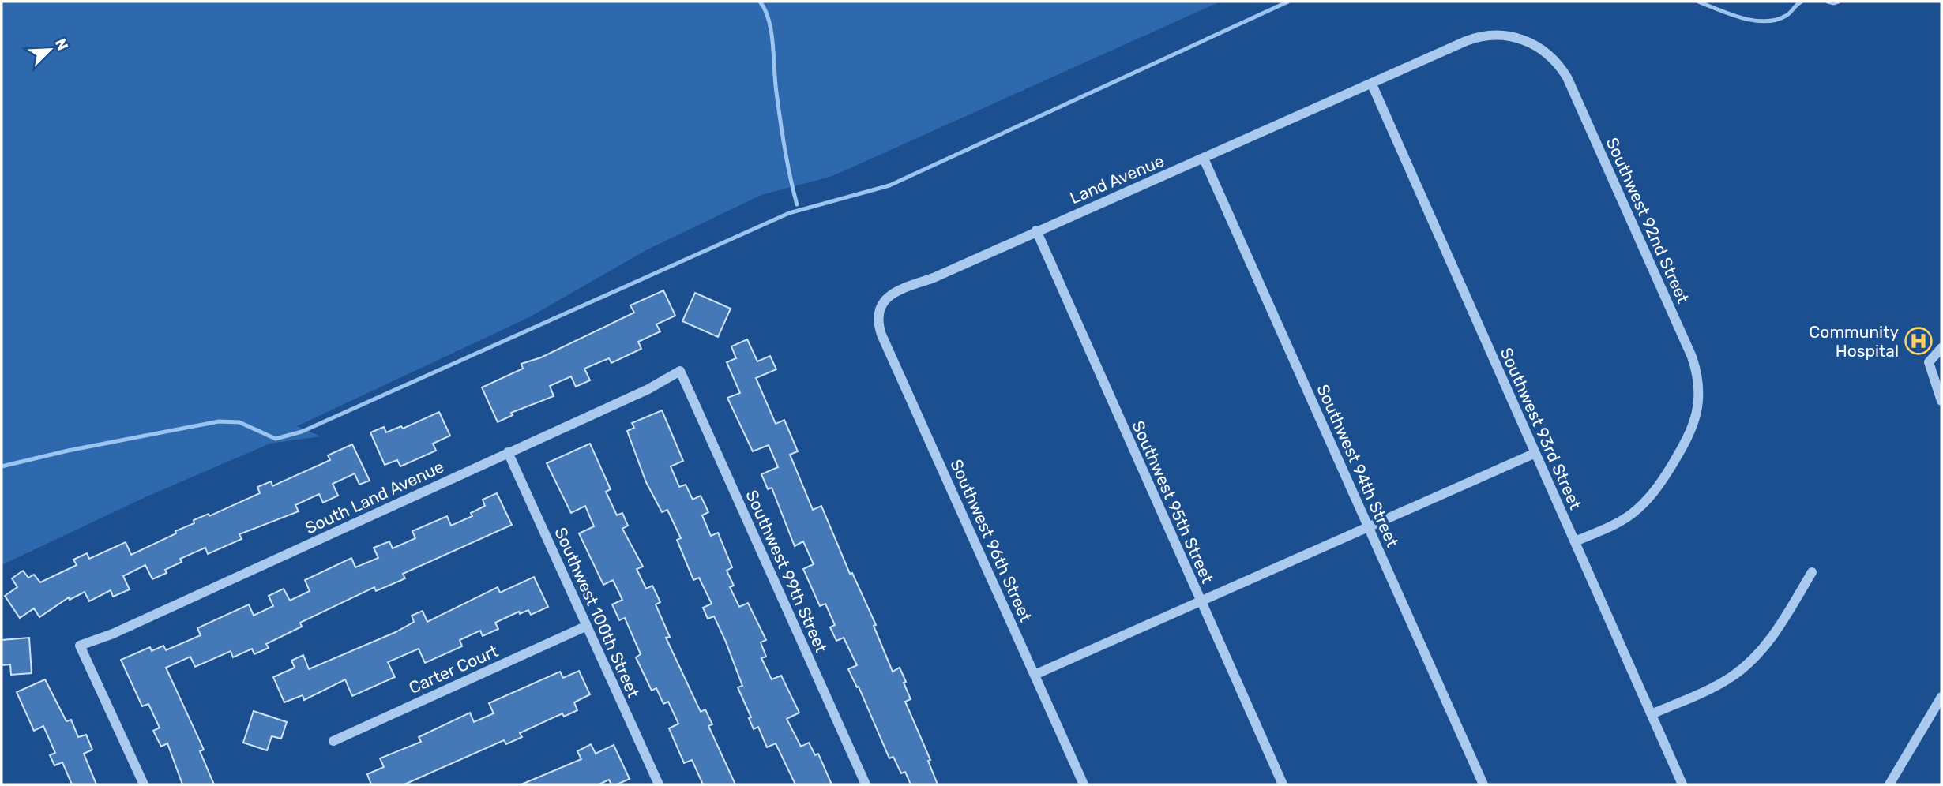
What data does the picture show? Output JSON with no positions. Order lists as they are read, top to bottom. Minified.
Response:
{"streets":{"street":["Land Avenue","Southwest 92nd Street","Southwest 93rd Street","Southwest 94th Street","South Land Avenue","Southwest 95th Street","Southwest 96th Street","Southwest 99th Street","Southwest 100th Street","Carter Court"]},"crossings":[["Land Avenue","Southwest 92nd Street"],["Land Avenue","Southwest 93rd Street"],["Land Avenue","Southwest 94th Street"],["Land Avenue","Southwest 95th Street"],["Land Avenue","Southwest 96th Street"],["Southwest 92nd Street","Southwest 93rd Street"],["South Land Avenue","Southwest 99th Street"],["South Land Avenue","Southwest 100th Street"],["Southwest 100th Street","Carter Court"]],"places":{"hospital":["Community Hospital"]},"north":"top right"}
